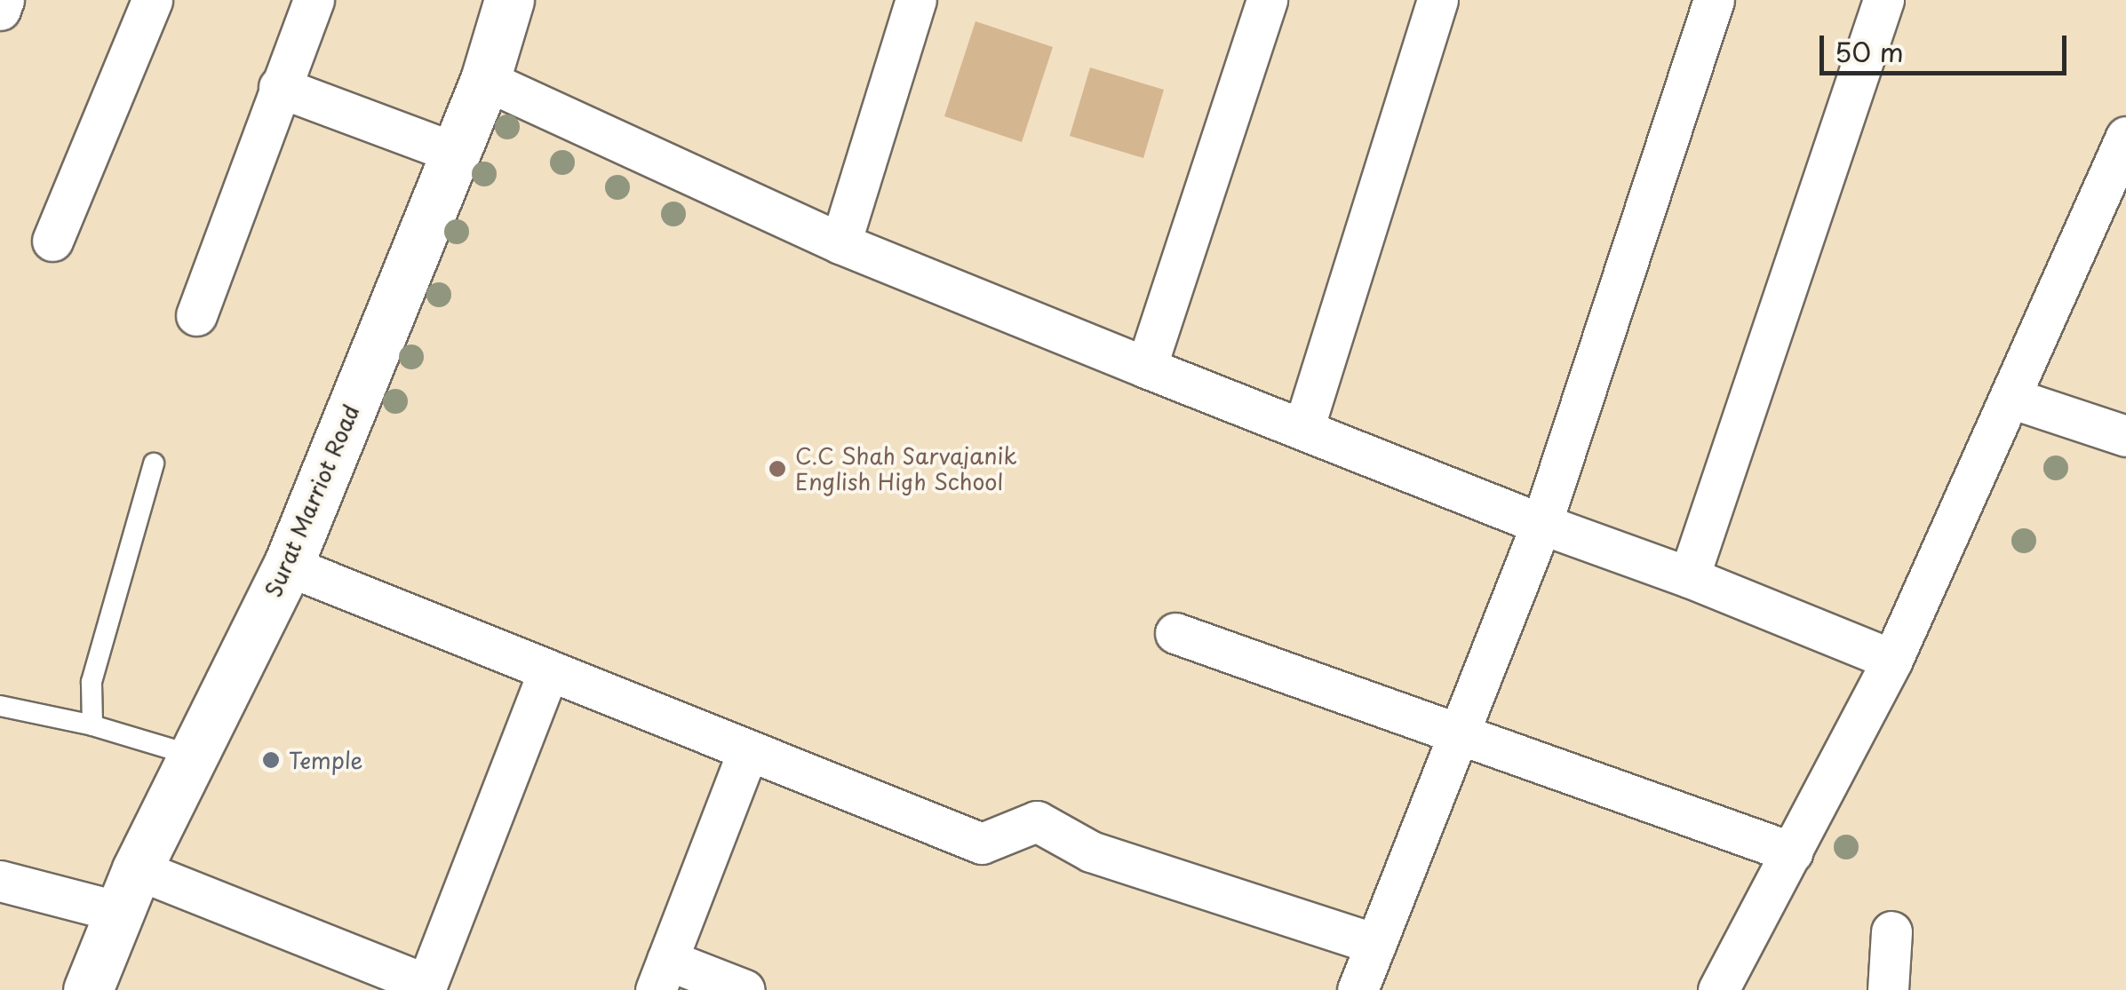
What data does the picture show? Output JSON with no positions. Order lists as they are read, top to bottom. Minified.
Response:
{"streets":{"street":["Surat Marriot Road"]},"places":["C.C Shah Sarvajanik English High School","Temple"],"scale_bar":"50 m"}
